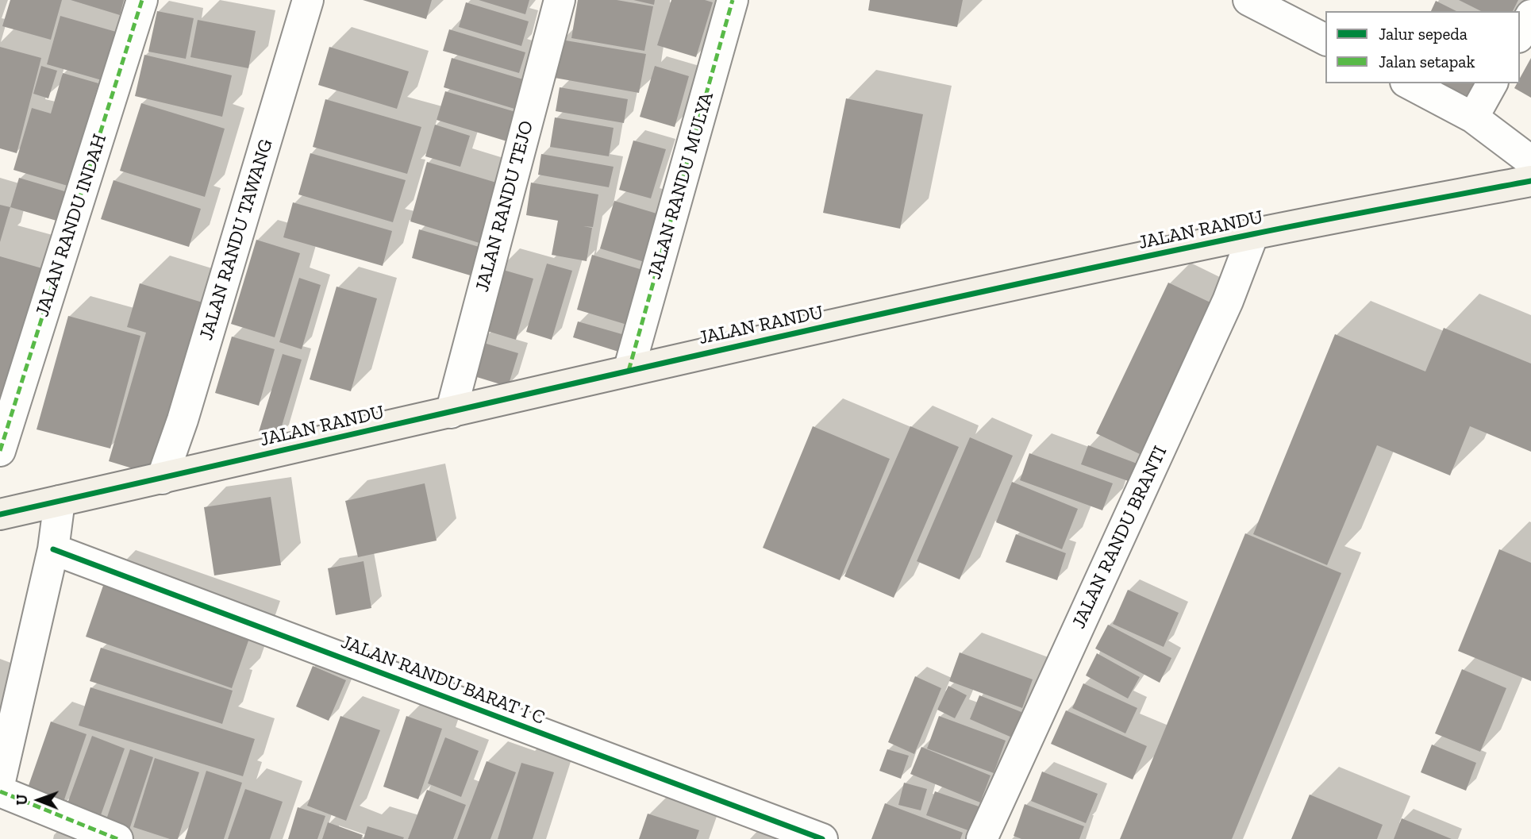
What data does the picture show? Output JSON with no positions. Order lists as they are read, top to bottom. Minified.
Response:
{"streets":{"street":["JALAN RANDU MULYA","JALAN RANDU TEJO","JALAN RANDU INDAH","JALAN RANDU","JALAN RANDU TAWANG","JALAN RANDU BRANTI","JALAN RANDU BARAT I C"]},"crossings":[["JALAN RANDU MULYA","JALAN RANDU"],["JALAN RANDU TEJO","JALAN RANDU"],["JALAN RANDU","JALAN RANDU TAWANG"],["JALAN RANDU","JALAN RANDU BRANTI"]],"legend":["Jalur sepeda","Jalan setapak"],"north":"left"}
